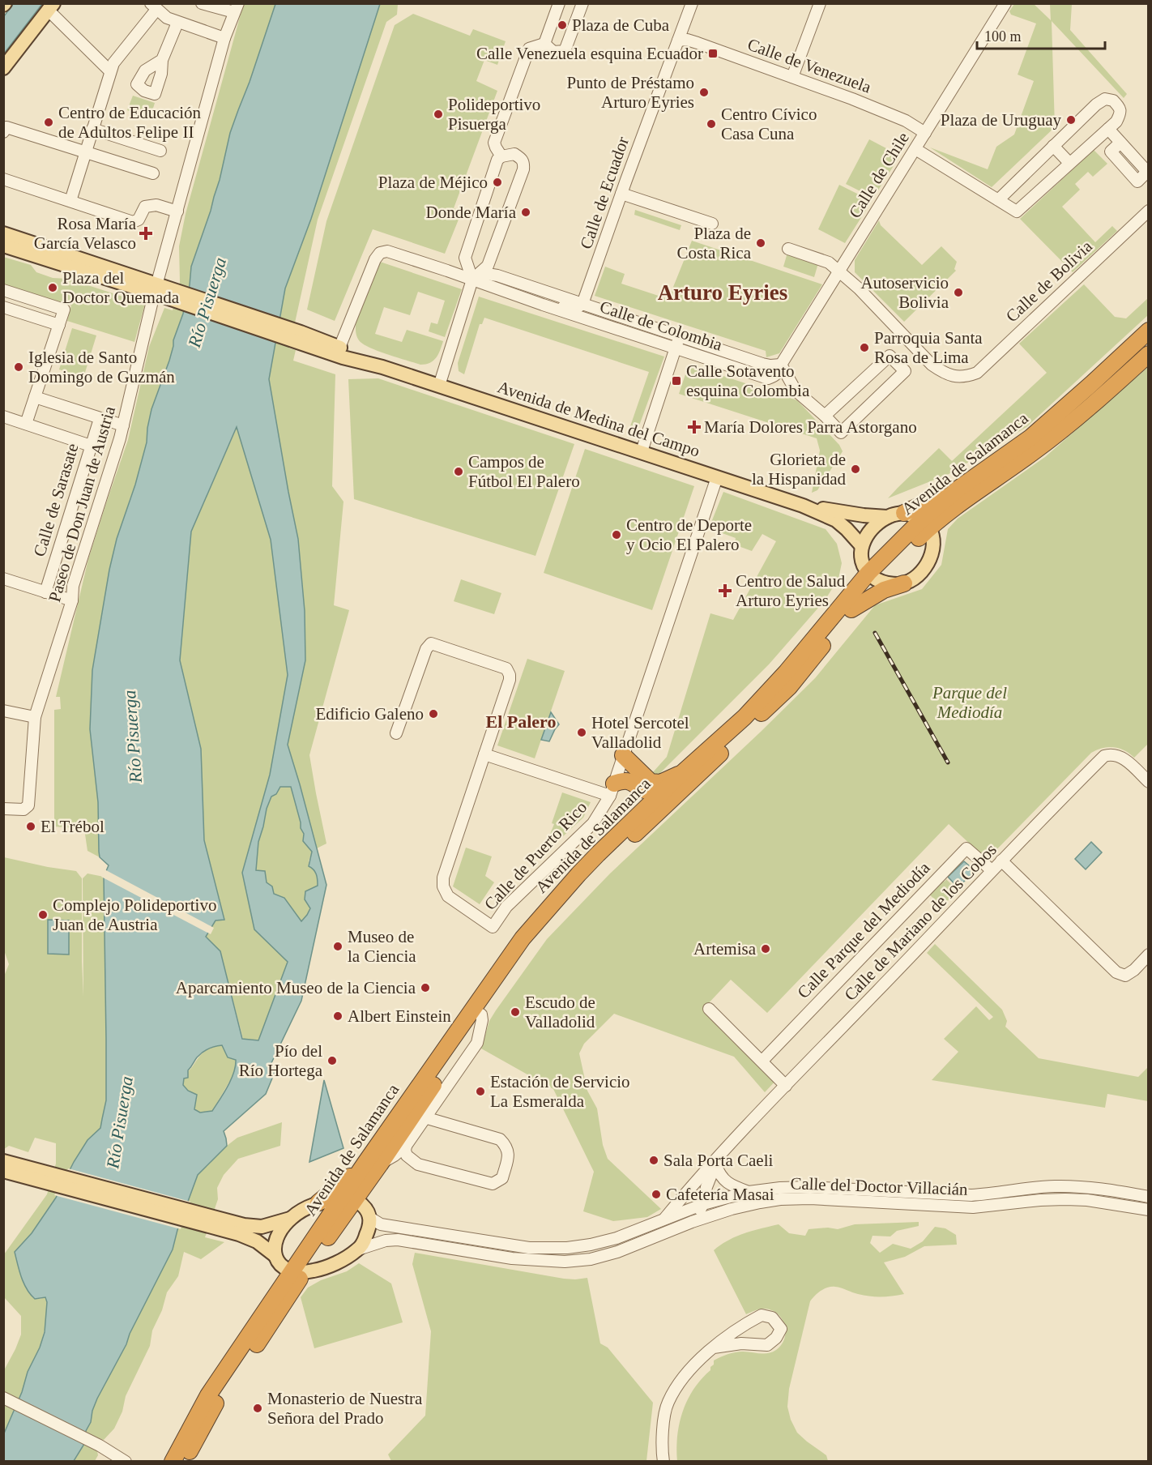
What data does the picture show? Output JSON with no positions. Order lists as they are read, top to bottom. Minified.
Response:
{"streets":{"highway":["Avenida de Salamanca"],"main road":["Avenida de Medina del Campo"],"street":["Calle de Venezuela","Calle de Chile","Calle de Ecuador","Calle de Bolivia","Calle de Colombia","Calle de Sarasate","Paseo de Don Juan de Austria","Calle de Puerto Rico","Calle de Mariano de los Cobos","Calle Parque del Mediodía","Calle del Doctor Villacián"]},"crossings":[["Calle de Venezuela","Calle de Chile"],["Calle de Venezuela","Calle de Ecuador"],["Calle de Chile","Calle de Bolivia"],["Calle de Chile","Calle de Colombia"],["Calle de Ecuador","Calle de Colombia"],["Calle de Colombia","Avenida de Medina del Campo"],["Avenida de Medina del Campo","Calle de Puerto Rico"],["Calle de Mariano de los Cobos","Calle Parque del Mediodía"],["Calle de Mariano de los Cobos","Calle del Doctor Villacián"]],"districts":["Arturo Eyries","El Palero"],"water":["Río Pisuerga"],"parks":["Parque del Mediodía"],"places":{"other":["Plaza de Cuba","Punto de Préstamo Arturo Eyries","Polideportivo Pisuerga","Plaza de Uruguay","Centro de Educación de Adultos Felipe II","Centro Cívico Casa Cuna","Plaza de Méjico","Donde María","Plaza de Costa Rica","Plaza del Doctor Quemada","Autoservicio Bolivia","Parroquia Santa Rosa de Lima","Iglesia de Santo Domingo de Guzmán","Glorieta de la Hispanidad","Campos de Fútbol El Palero","Centro de Deporte y Ocio El Palero","Edificio Galeno","Hotel Sercotel Valladolid","El Trébol","Complejo Polideportivo Juan de Austria","Museo de la Ciencia","Artemisa","Aparcamiento Museo de la Ciencia","Escudo de Valladolid","Albert Einstein","Pío del Río Hortega","Estación de Servicio La Esmeralda","Sala Porta Caeli","Cafetería Masai","Monasterio de Nuestra Señora del Prado"],"transit":["Calle Venezuela esquina Ecuador","Calle Sotavento esquina Colombia"],"health":["Rosa María García Velasco","María Dolores Parra Astorgano","Centro de Salud Arturo Eyries"]},"scale_bar":"100 m"}
